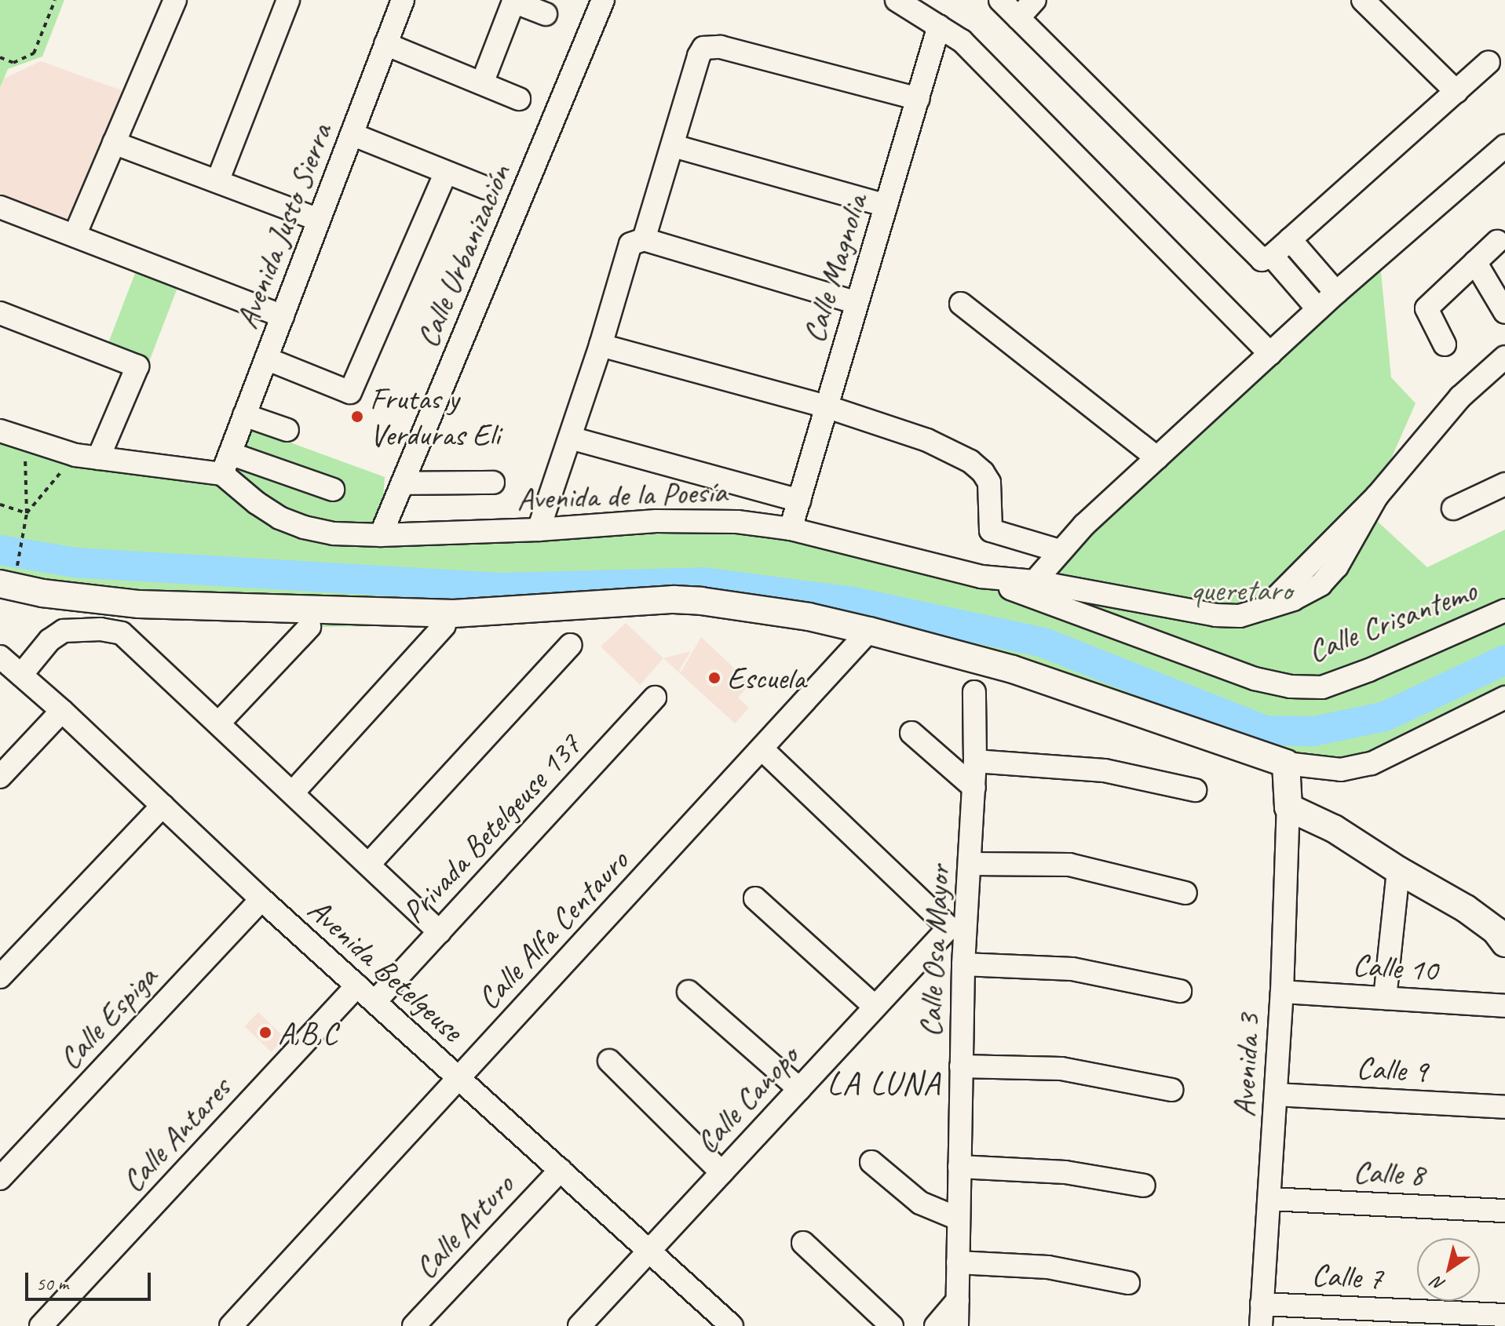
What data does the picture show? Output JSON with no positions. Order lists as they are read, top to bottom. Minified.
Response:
{"streets":{"street":["Avenida Justo Sierra","Calle Urbanización","Calle Magnolia","Avenida de la Poesía","Calle Crisantemo","Privada Betelgeuse 137","Calle Alfa Centauro","Calle Osa Mayor","Calle 10","Avenida Betelgeuse","Calle Espiga","Avenida 3","Calle 9","Calle Canopo","Calle Antares","Calle 8","Calle Arturo","Calle 7"]},"crossings":[["Avenida Justo Sierra","Avenida de la Poesía"],["Calle Urbanización","Avenida de la Poesía"],["Calle Magnolia","Avenida de la Poesía"],["Avenida de la Poesía","Calle Crisantemo"],["Privada Betelgeuse 137","Avenida Betelgeuse"],["Calle Alfa Centauro","Avenida Betelgeuse"],["Calle Osa Mayor","Calle Canopo"],["Calle 10","Avenida 3"],["Avenida Betelgeuse","Calle Espiga"],["Avenida Betelgeuse","Calle Canopo"],["Avenida Betelgeuse","Calle Antares"],["Avenida Betelgeuse","Calle Arturo"],["Avenida 3","Calle 9"],["Avenida 3","Calle 8"],["Avenida 3","Calle 7"]],"districts":["LA LUNA"],"parks":["queretaro"],"places":["Frutas y Verduras Eli","Escuela","A,B,C"],"scale_bar":"50 m","north":"bottom left"}
